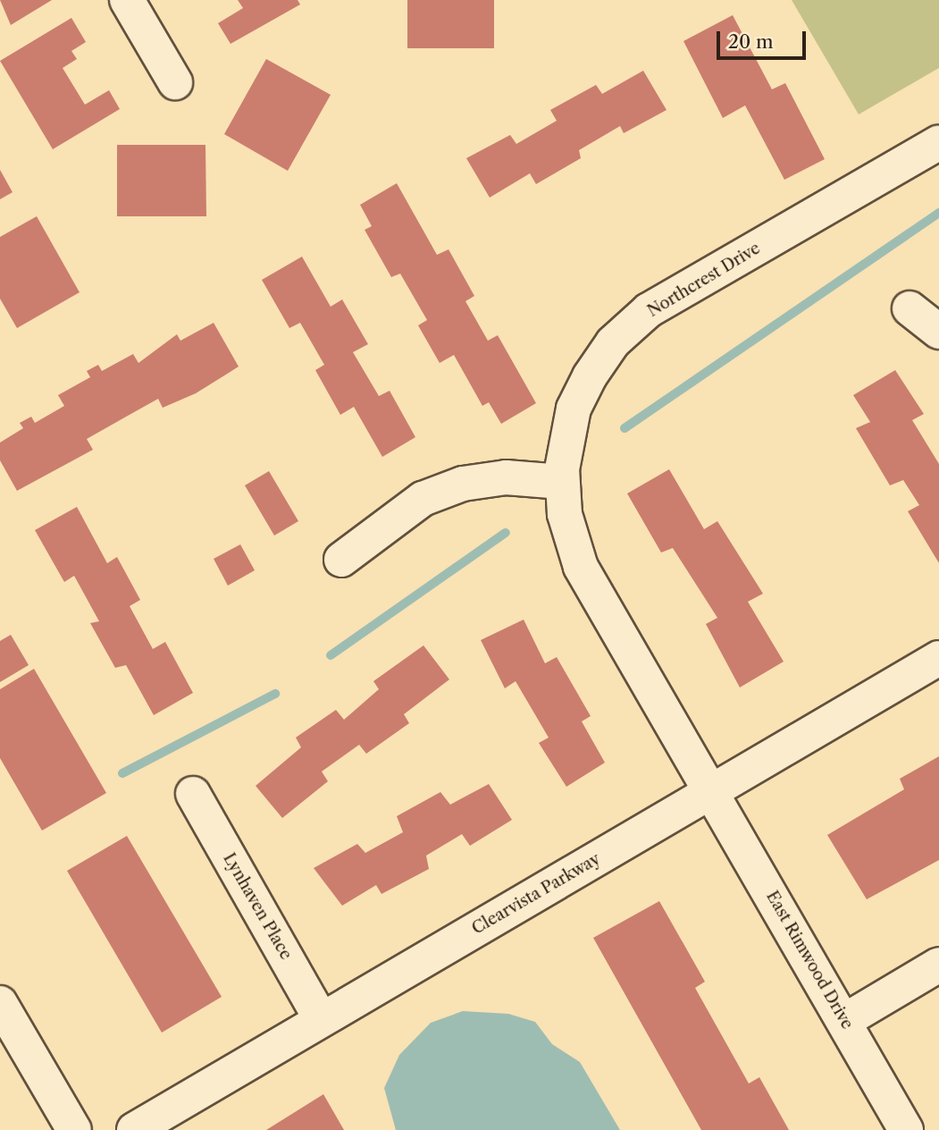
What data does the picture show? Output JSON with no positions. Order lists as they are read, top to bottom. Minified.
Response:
{"streets":{"street":["Northcrest Drive","Clearvista Parkway","Lynhaven Place","East Rimwood Drive"]},"crossings":[["Northcrest Drive","Clearvista Parkway"],["Northcrest Drive","East Rimwood Drive"],["Clearvista Parkway","Lynhaven Place"],["Clearvista Parkway","East Rimwood Drive"]],"scale_bar":"20 m"}
